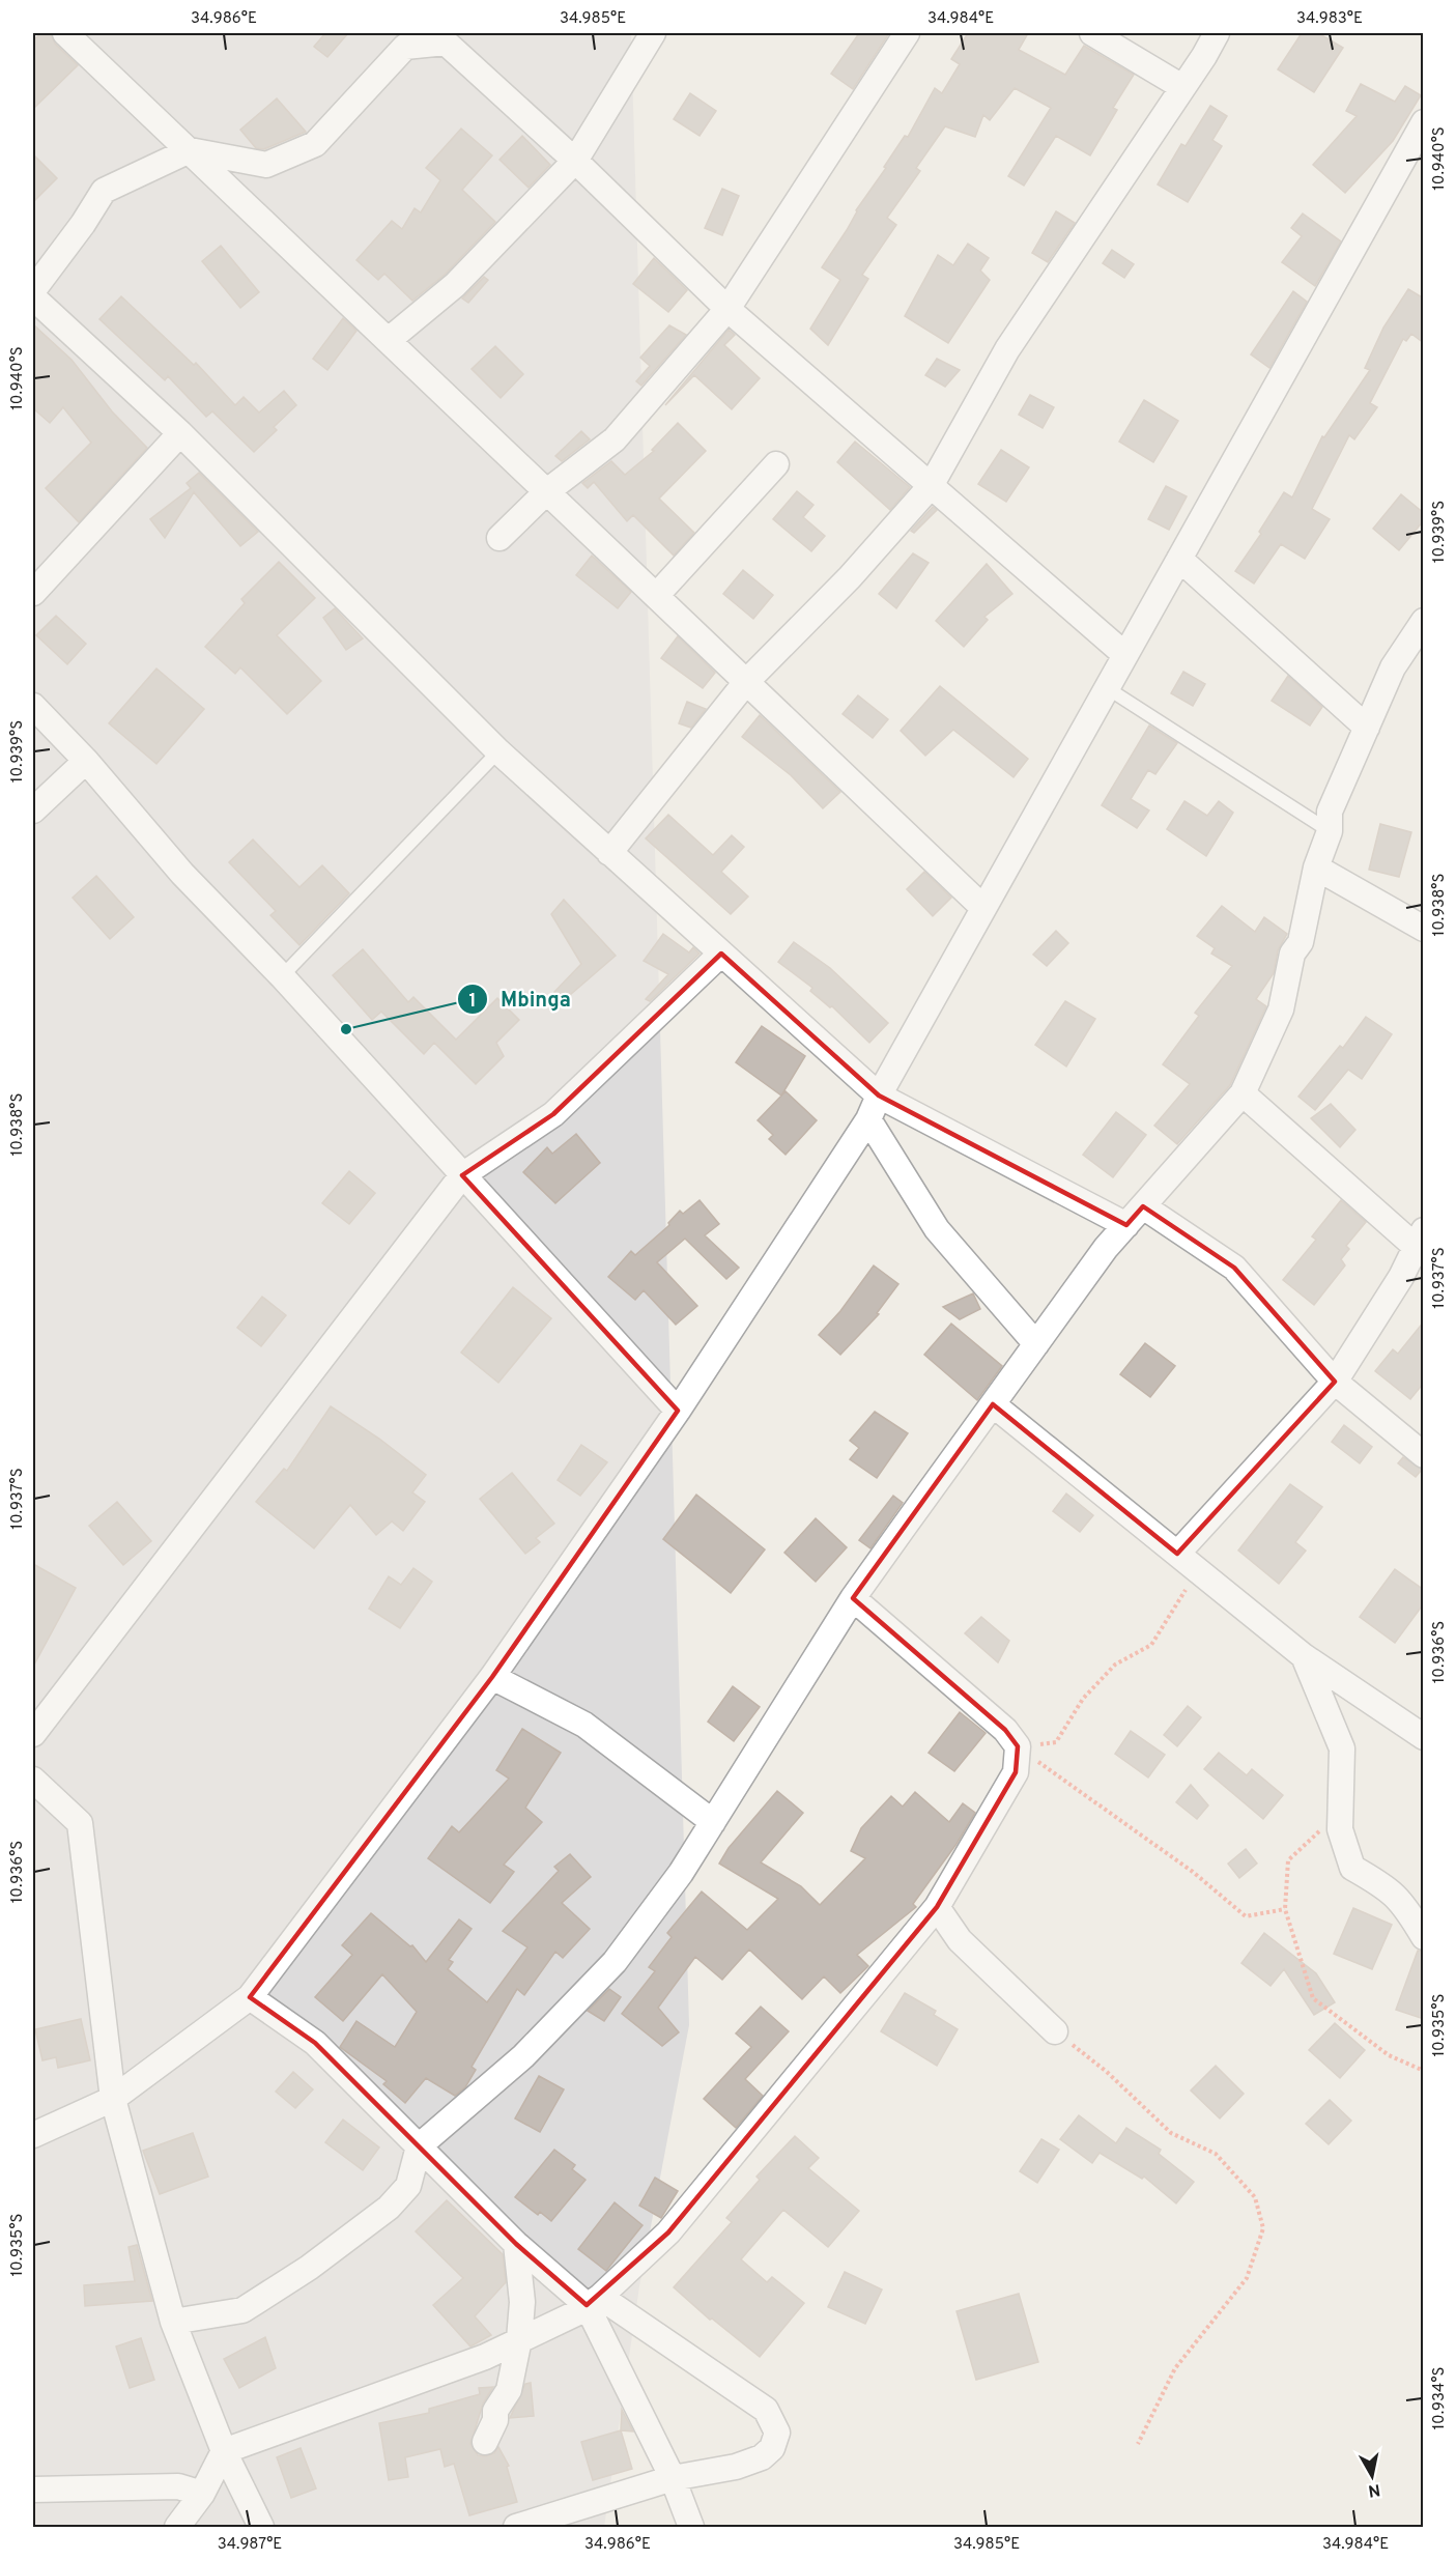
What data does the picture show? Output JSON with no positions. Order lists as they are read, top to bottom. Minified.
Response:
{"places":["Mbinga"],"north":"bottom","coordinates":["34.986°E","34.985°E","34.984°E","34.983°E","10.940°S","10.939°S","10.938°S","10.937°S","10.936°S","10.935°S","10.934°S","34.987°E"]}
